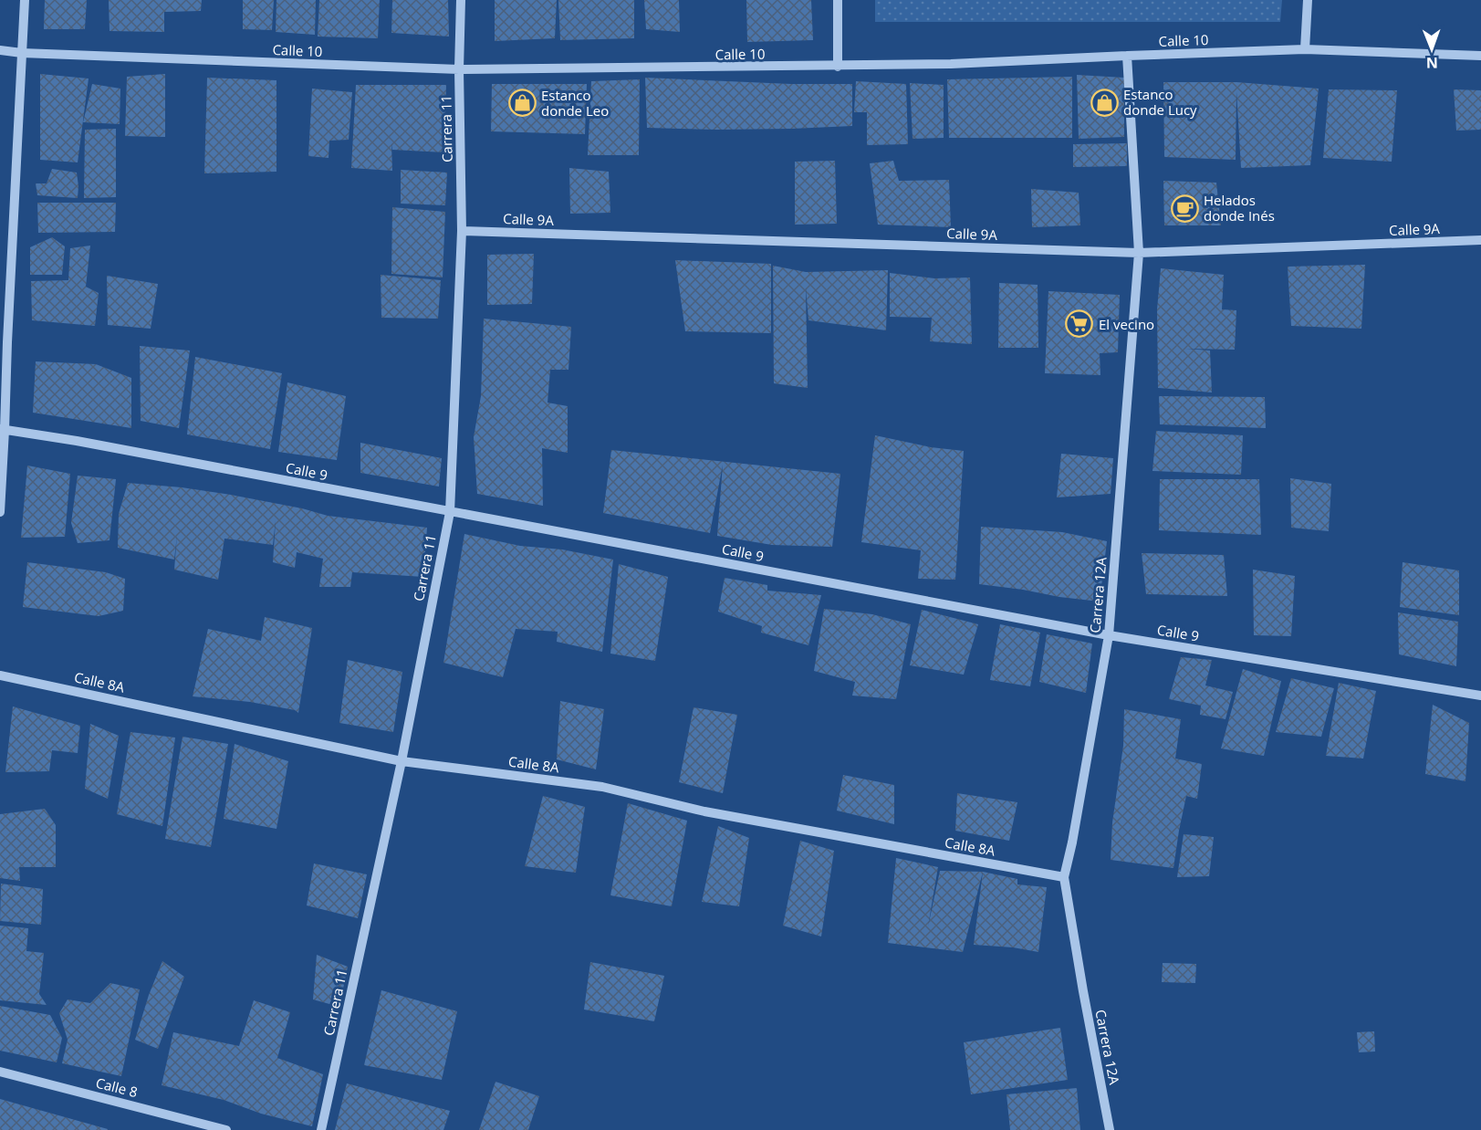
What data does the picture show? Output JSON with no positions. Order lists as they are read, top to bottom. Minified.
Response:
{"streets":{"street":["Calle 10","Carrera 11","Calle 9A","Calle 9","Carrera 12A","Calle 8A","Calle 8"]},"crossings":[["Calle 10","Carrera 11"],["Calle 10","Carrera 12A"],["Carrera 11","Calle 9A"],["Carrera 11","Calle 9"],["Carrera 11","Calle 8A"],["Calle 9A","Carrera 12A"],["Calle 9","Carrera 12A"],["Carrera 12A","Calle 8A"]],"places":{"shop":["Estanco donde Lucy","Estanco donde Leo"],"cafe":["Helados donde Inés"],"supermarket":["El vecino"]},"north":"bottom"}
